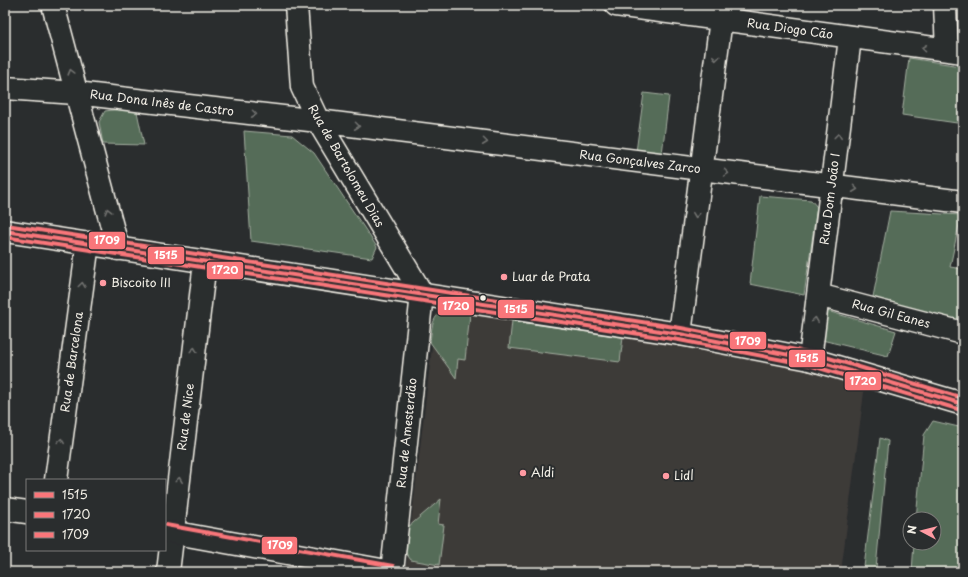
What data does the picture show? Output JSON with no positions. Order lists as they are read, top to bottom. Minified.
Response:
{"streets":{"street":["Rua Diogo Cão","Rua Dona Inês de Castro","Rua Gonçalves Zarco","Rua de Bartolomeu Dias","Rua Dom João I","Rua Gil Eanes","Rua de Barcelona","Rua de Nice","Rua de Amesterdão"]},"crossings":[["Rua Diogo Cão","Rua Dom João I"],["Rua Dona Inês de Castro","Rua Gonçalves Zarco"],["Rua Dona Inês de Castro","Rua de Bartolomeu Dias"],["Rua Gonçalves Zarco","Rua de Bartolomeu Dias"],["Rua Gonçalves Zarco","Rua Dom João I"],["Rua de Bartolomeu Dias","Rua de Amesterdão"],["Rua Dom João I","Rua Gil Eanes"]],"one_way":["Rua de Barcelona","Rua de Nice"],"places":["Luar de Prata","Biscoito III","Aldi","Lidl"],"lines":["transit line 1709","transit line 1515","transit line 1720"],"legend":["1515","1720","1709"],"north":"left"}
